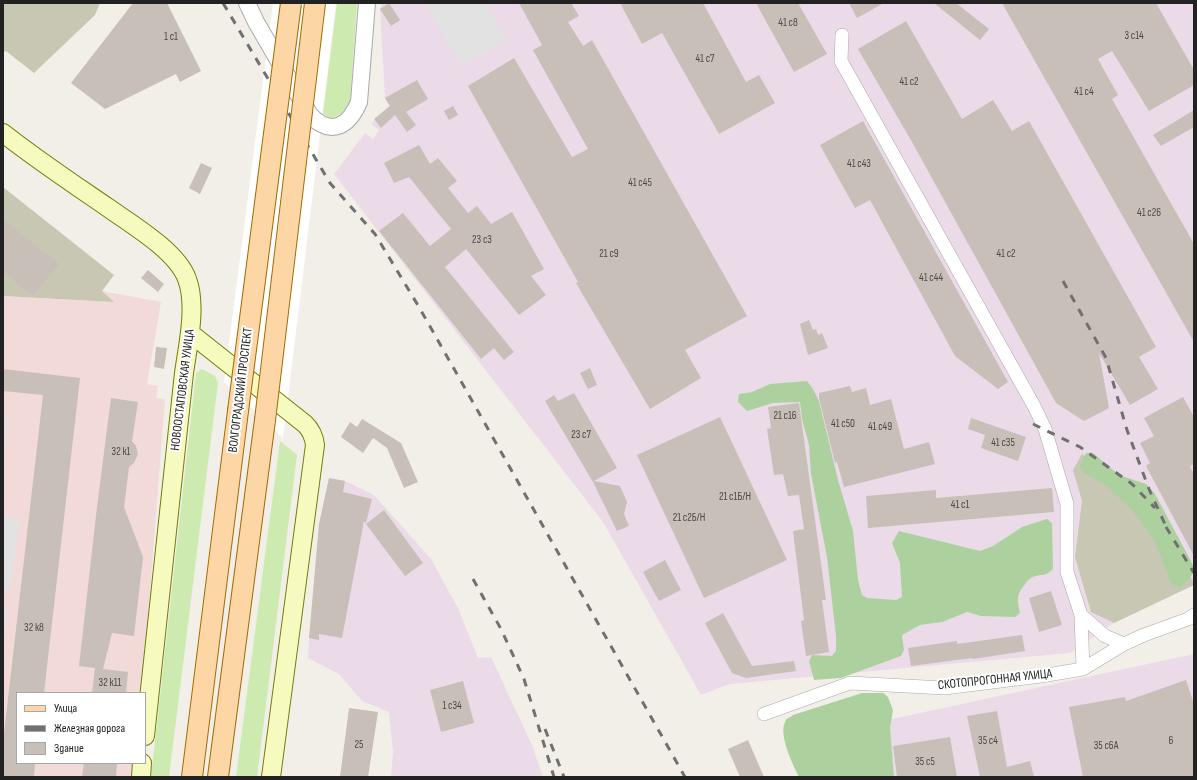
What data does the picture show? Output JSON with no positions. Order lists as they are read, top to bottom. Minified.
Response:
{"streets":{"main road":["НОВООСТАПОВСКАЯ УЛИЦА","ВОЛГОГРАДСКИЙ ПРОСПЕКТ"],"street":["СКОТОПРОГОННАЯ УЛИЦА"]},"house_numbers":["41 с8","3 с14","1 с1","41 с7","41 с2","41 с4","41 с43","41 c45","41 с26","23 с3","21 с9","41 с2","41 с44","21 с16","41 с50","41 с49","23 с7","41 с35","32 к1","21 с1Б/Н","41 с1","21 с2Б/Н","32 к8","32 к11","1 с34","35 с4","6","25","35 с6А","35 с5"],"legend":["Улица","Железная дорога","Здание"]}
